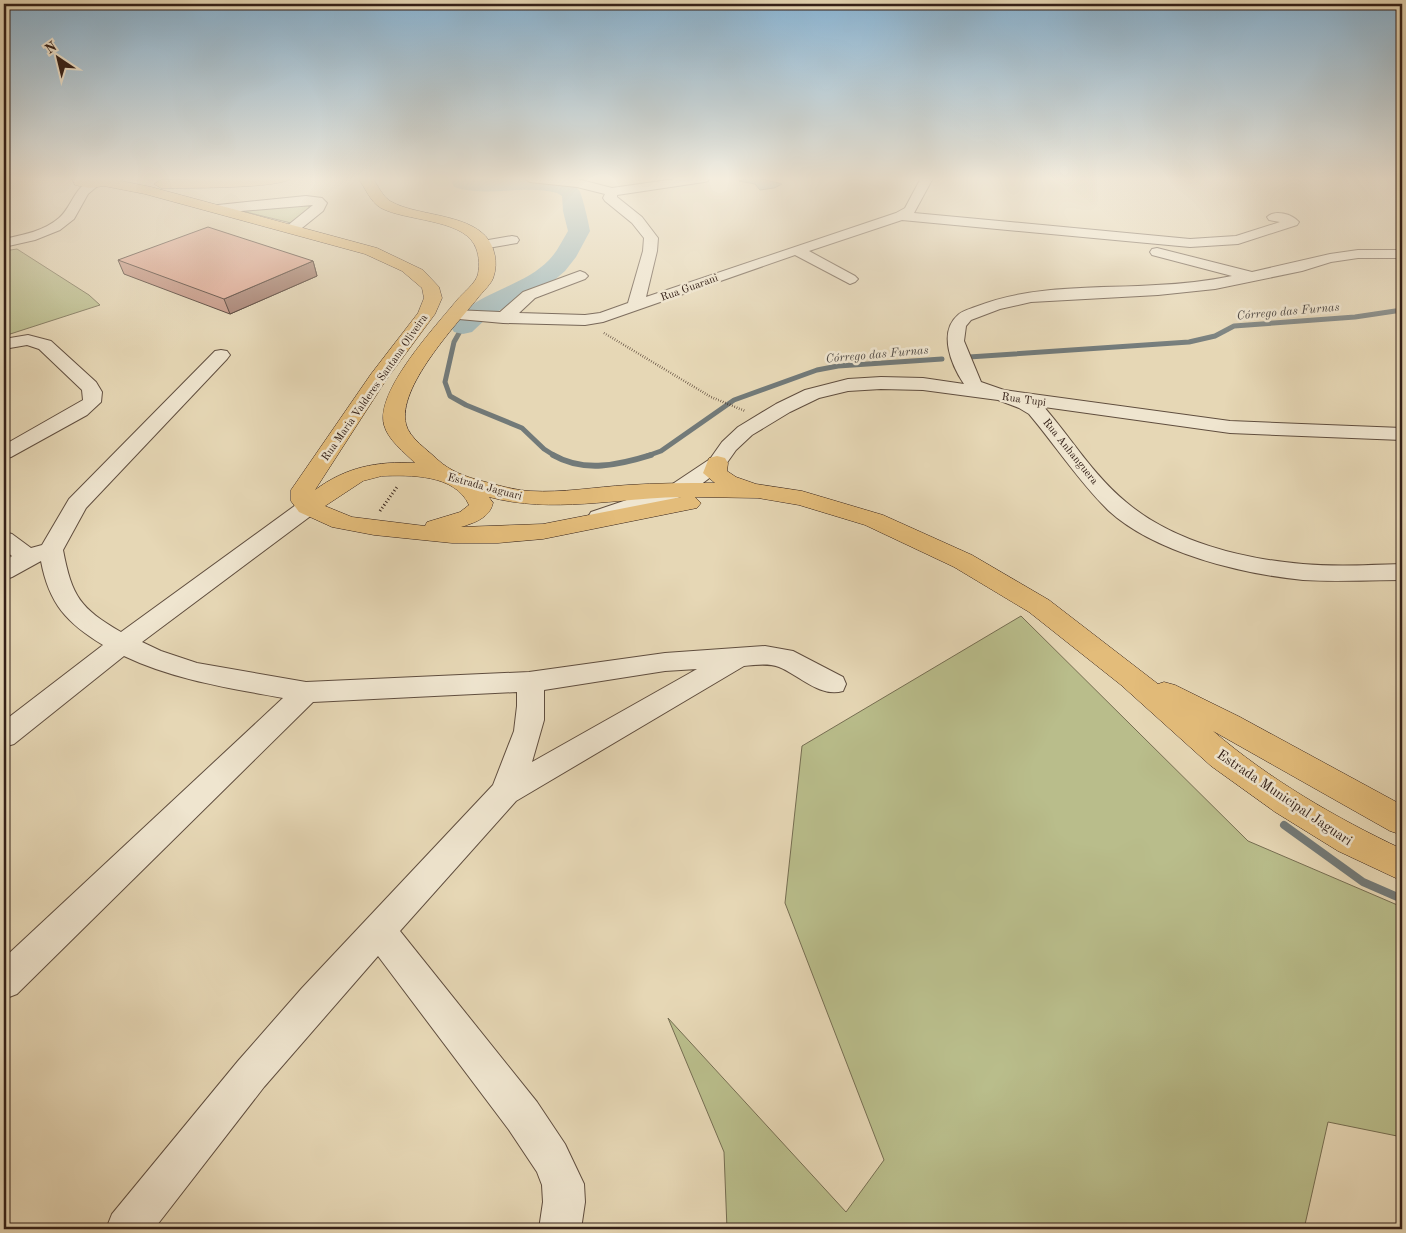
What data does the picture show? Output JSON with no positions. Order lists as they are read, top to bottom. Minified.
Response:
{"streets":{"main road":["Rua Maria Valderes Santana Oliveira","Estrada Jaguari","Estrada Municipal Jaguari"],"street":["Rua Guarani","Rua Tupi","Rua Anhanguera"]},"crossings":[["Rua Guarani","Estrada Jaguari"],["Rua Tupi","Rua Anhanguera"],["Rua Tupi","Estrada Jaguari"],["Estrada Jaguari","Estrada Municipal Jaguari"]],"water":["Córrego das Furnas"],"north":"top left"}
